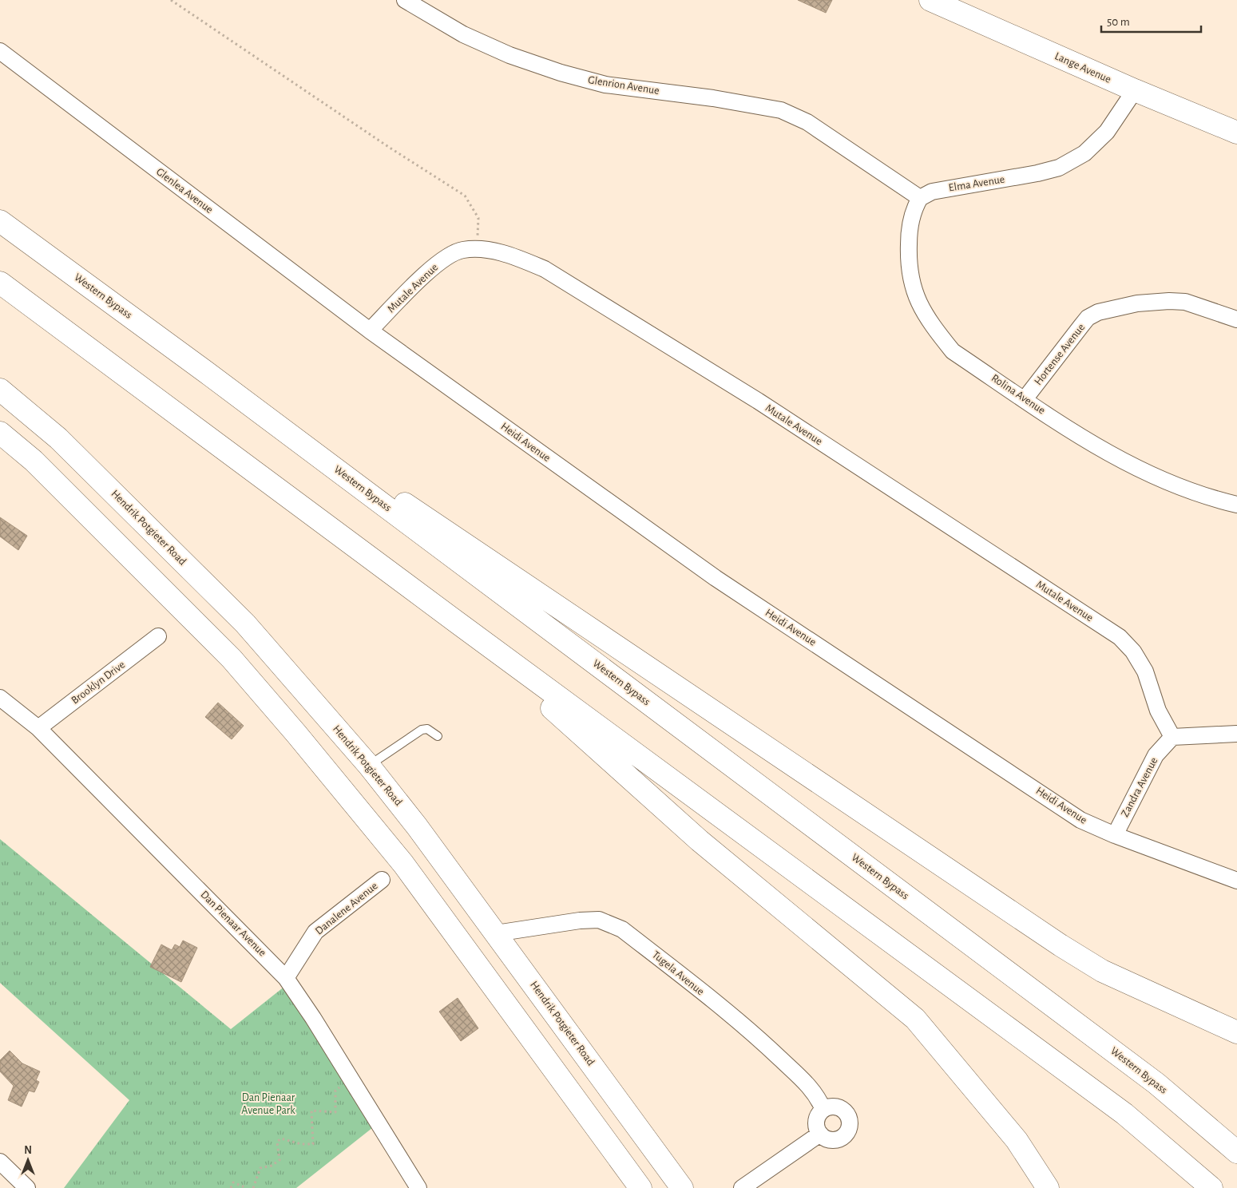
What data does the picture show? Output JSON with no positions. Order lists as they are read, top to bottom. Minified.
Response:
{"streets":{"main road":["Lange Avenue","Western Bypass","Hendrik Potgieter Road"],"street":["Glenrion Avenue","Elma Avenue","Glenlea Avenue","Mutale Avenue","Hortense Avenue","Rolina Avenue","Heidi Avenue","Brooklyn Drive","Zandra Avenue","Danalene Avenue","Dan Pienaar Avenue","Tugela Avenue"]},"crossings":[["Lange Avenue","Elma Avenue"],["Glenrion Avenue","Elma Avenue"],["Glenrion Avenue","Rolina Avenue"],["Elma Avenue","Rolina Avenue"],["Glenlea Avenue","Mutale Avenue"],["Glenlea Avenue","Heidi Avenue"],["Mutale Avenue","Heidi Avenue"],["Mutale Avenue","Zandra Avenue"],["Hortense Avenue","Rolina Avenue"],["Heidi Avenue","Zandra Avenue"],["Hendrik Potgieter Road","Tugela Avenue"],["Brooklyn Drive","Dan Pienaar Avenue"],["Danalene Avenue","Dan Pienaar Avenue"]],"parks":["Dan Pienaar Avenue Park"],"scale_bar":"50 m","north":"top"}
